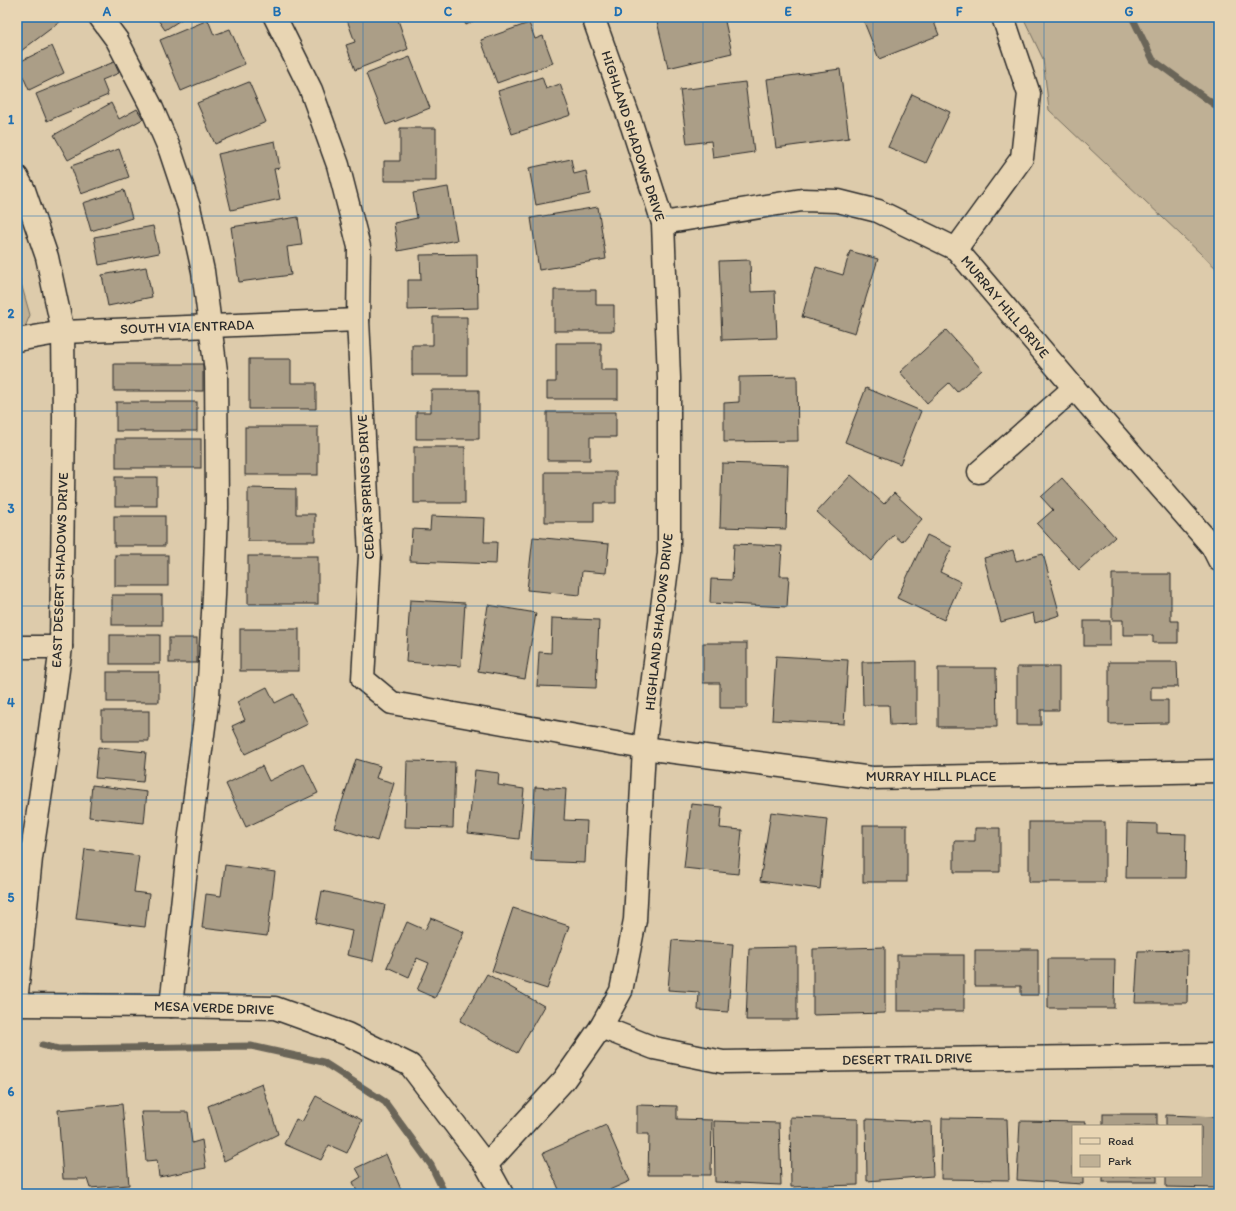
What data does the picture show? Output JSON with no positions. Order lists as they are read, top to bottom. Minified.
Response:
{"streets":{"street":["HIGHLAND SHADOWS DRIVE","MURRAY HILL DRIVE","SOUTH VIA ENTRADA","CEDAR SPRINGS DRIVE","EAST DESERT SHADOWS DRIVE","MURRAY HILL PLACE","MESA VERDE DRIVE","DESERT TRAIL DRIVE"]},"crossings":[["HIGHLAND SHADOWS DRIVE","MURRAY HILL DRIVE"],["HIGHLAND SHADOWS DRIVE","CEDAR SPRINGS DRIVE"],["HIGHLAND SHADOWS DRIVE","MURRAY HILL PLACE"],["HIGHLAND SHADOWS DRIVE","MESA VERDE DRIVE"],["HIGHLAND SHADOWS DRIVE","DESERT TRAIL DRIVE"],["SOUTH VIA ENTRADA","CEDAR SPRINGS DRIVE"],["SOUTH VIA ENTRADA","EAST DESERT SHADOWS DRIVE"],["CEDAR SPRINGS DRIVE","MURRAY HILL PLACE"]],"legend":["Road","Park"],"grid":{"columns":["A","B","C","D","E","F","G"],"rows":["1","2","3","4","5","6"]}}
